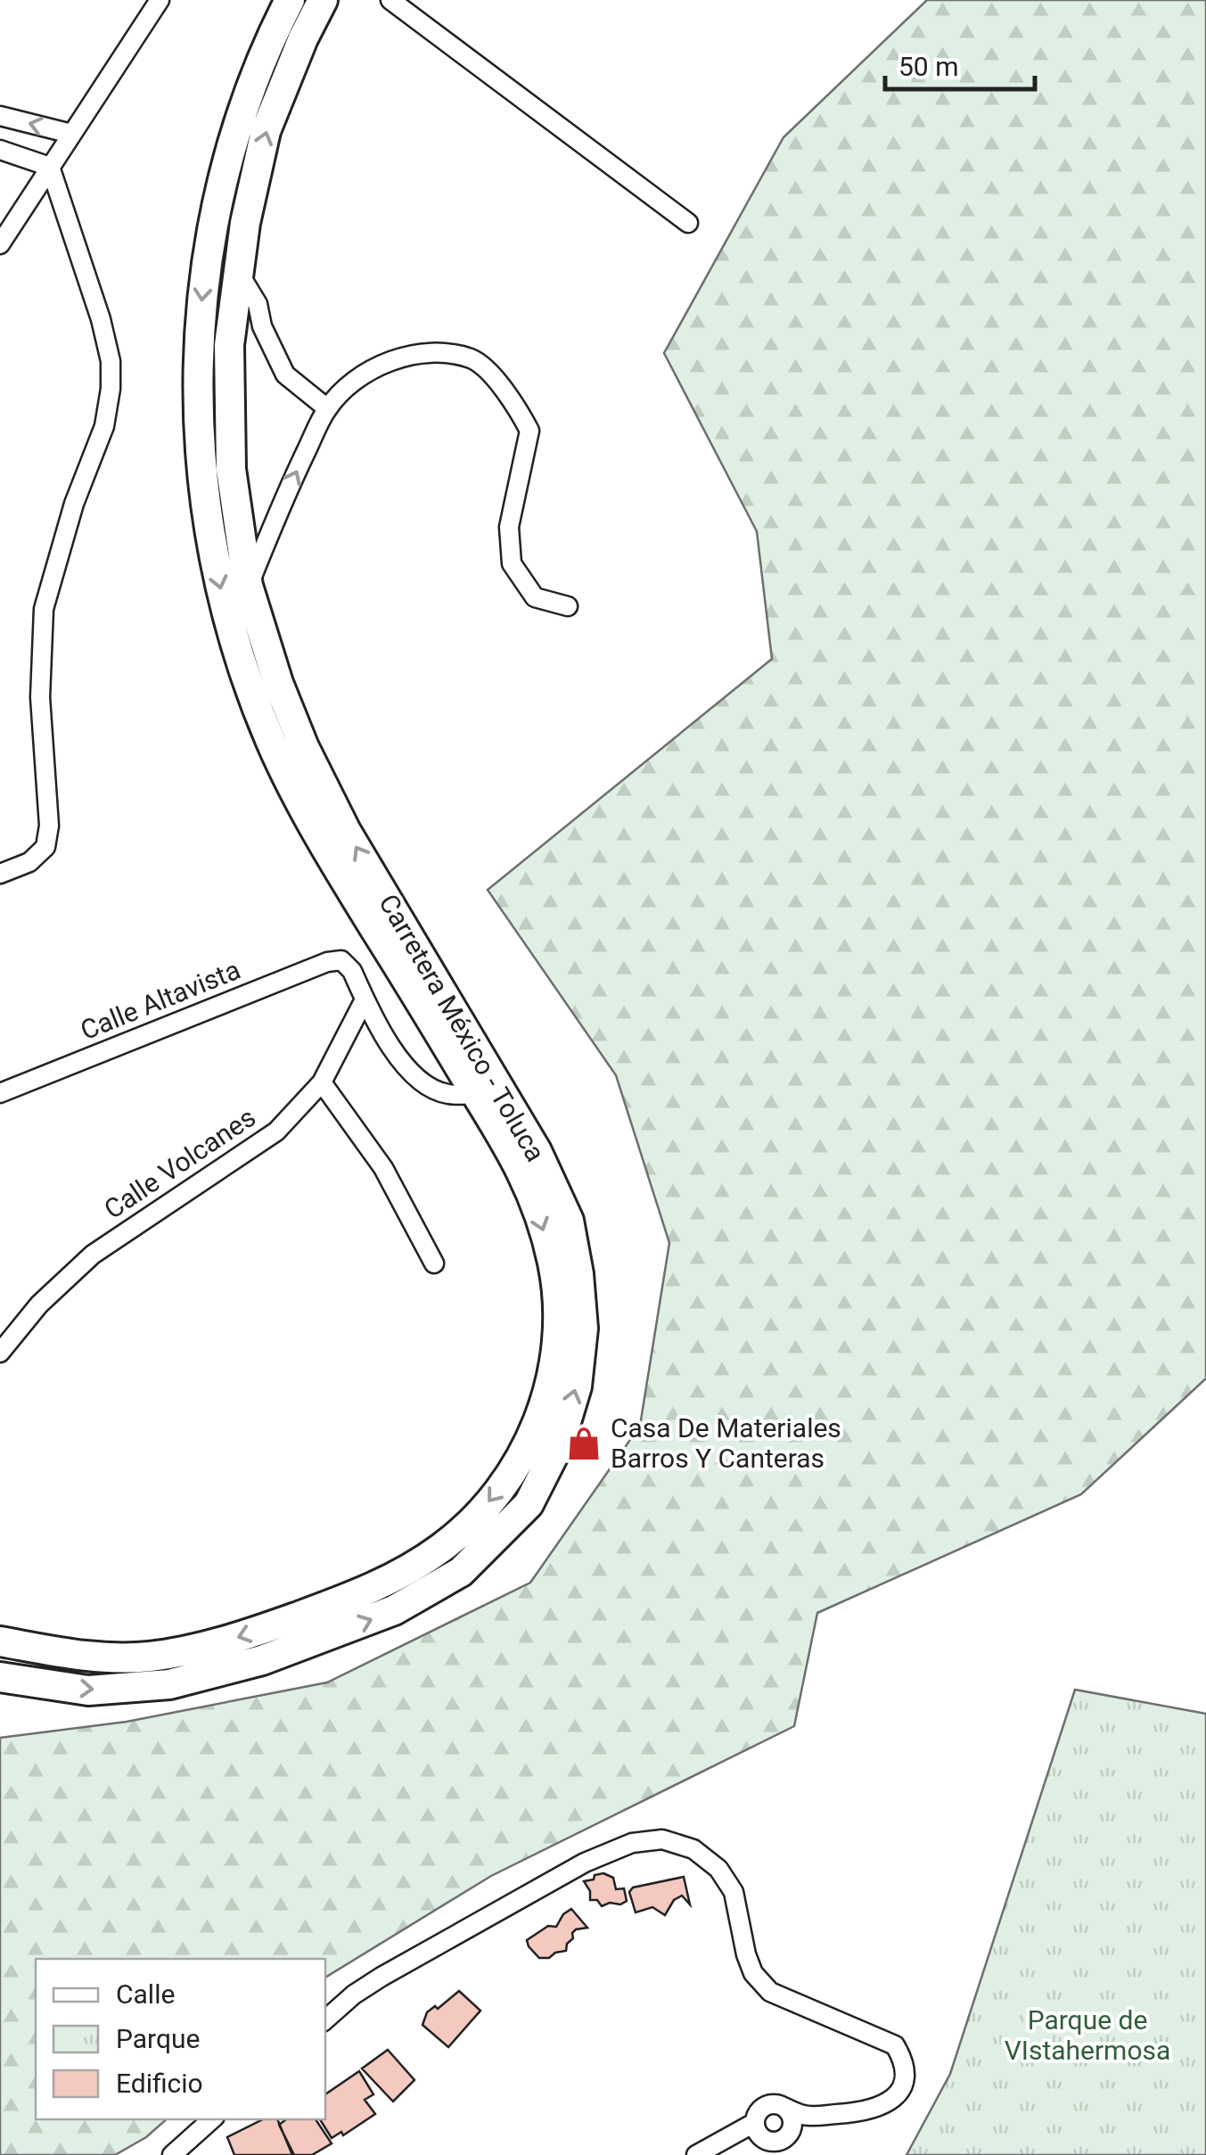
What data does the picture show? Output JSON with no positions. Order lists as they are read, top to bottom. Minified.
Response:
{"streets":{"main road":["Carretera México - Toluca"],"street":["Calle Altavista","Calle Volcanes"]},"crossings":[["Calle Altavista","Calle Volcanes"]],"parks":["Parque de VIstahermosa"],"places":{"shop":["Casa De Materiales Barros Y Canteras"]},"legend":["Calle","Parque","Edificio"],"scale_bar":"50 m"}
